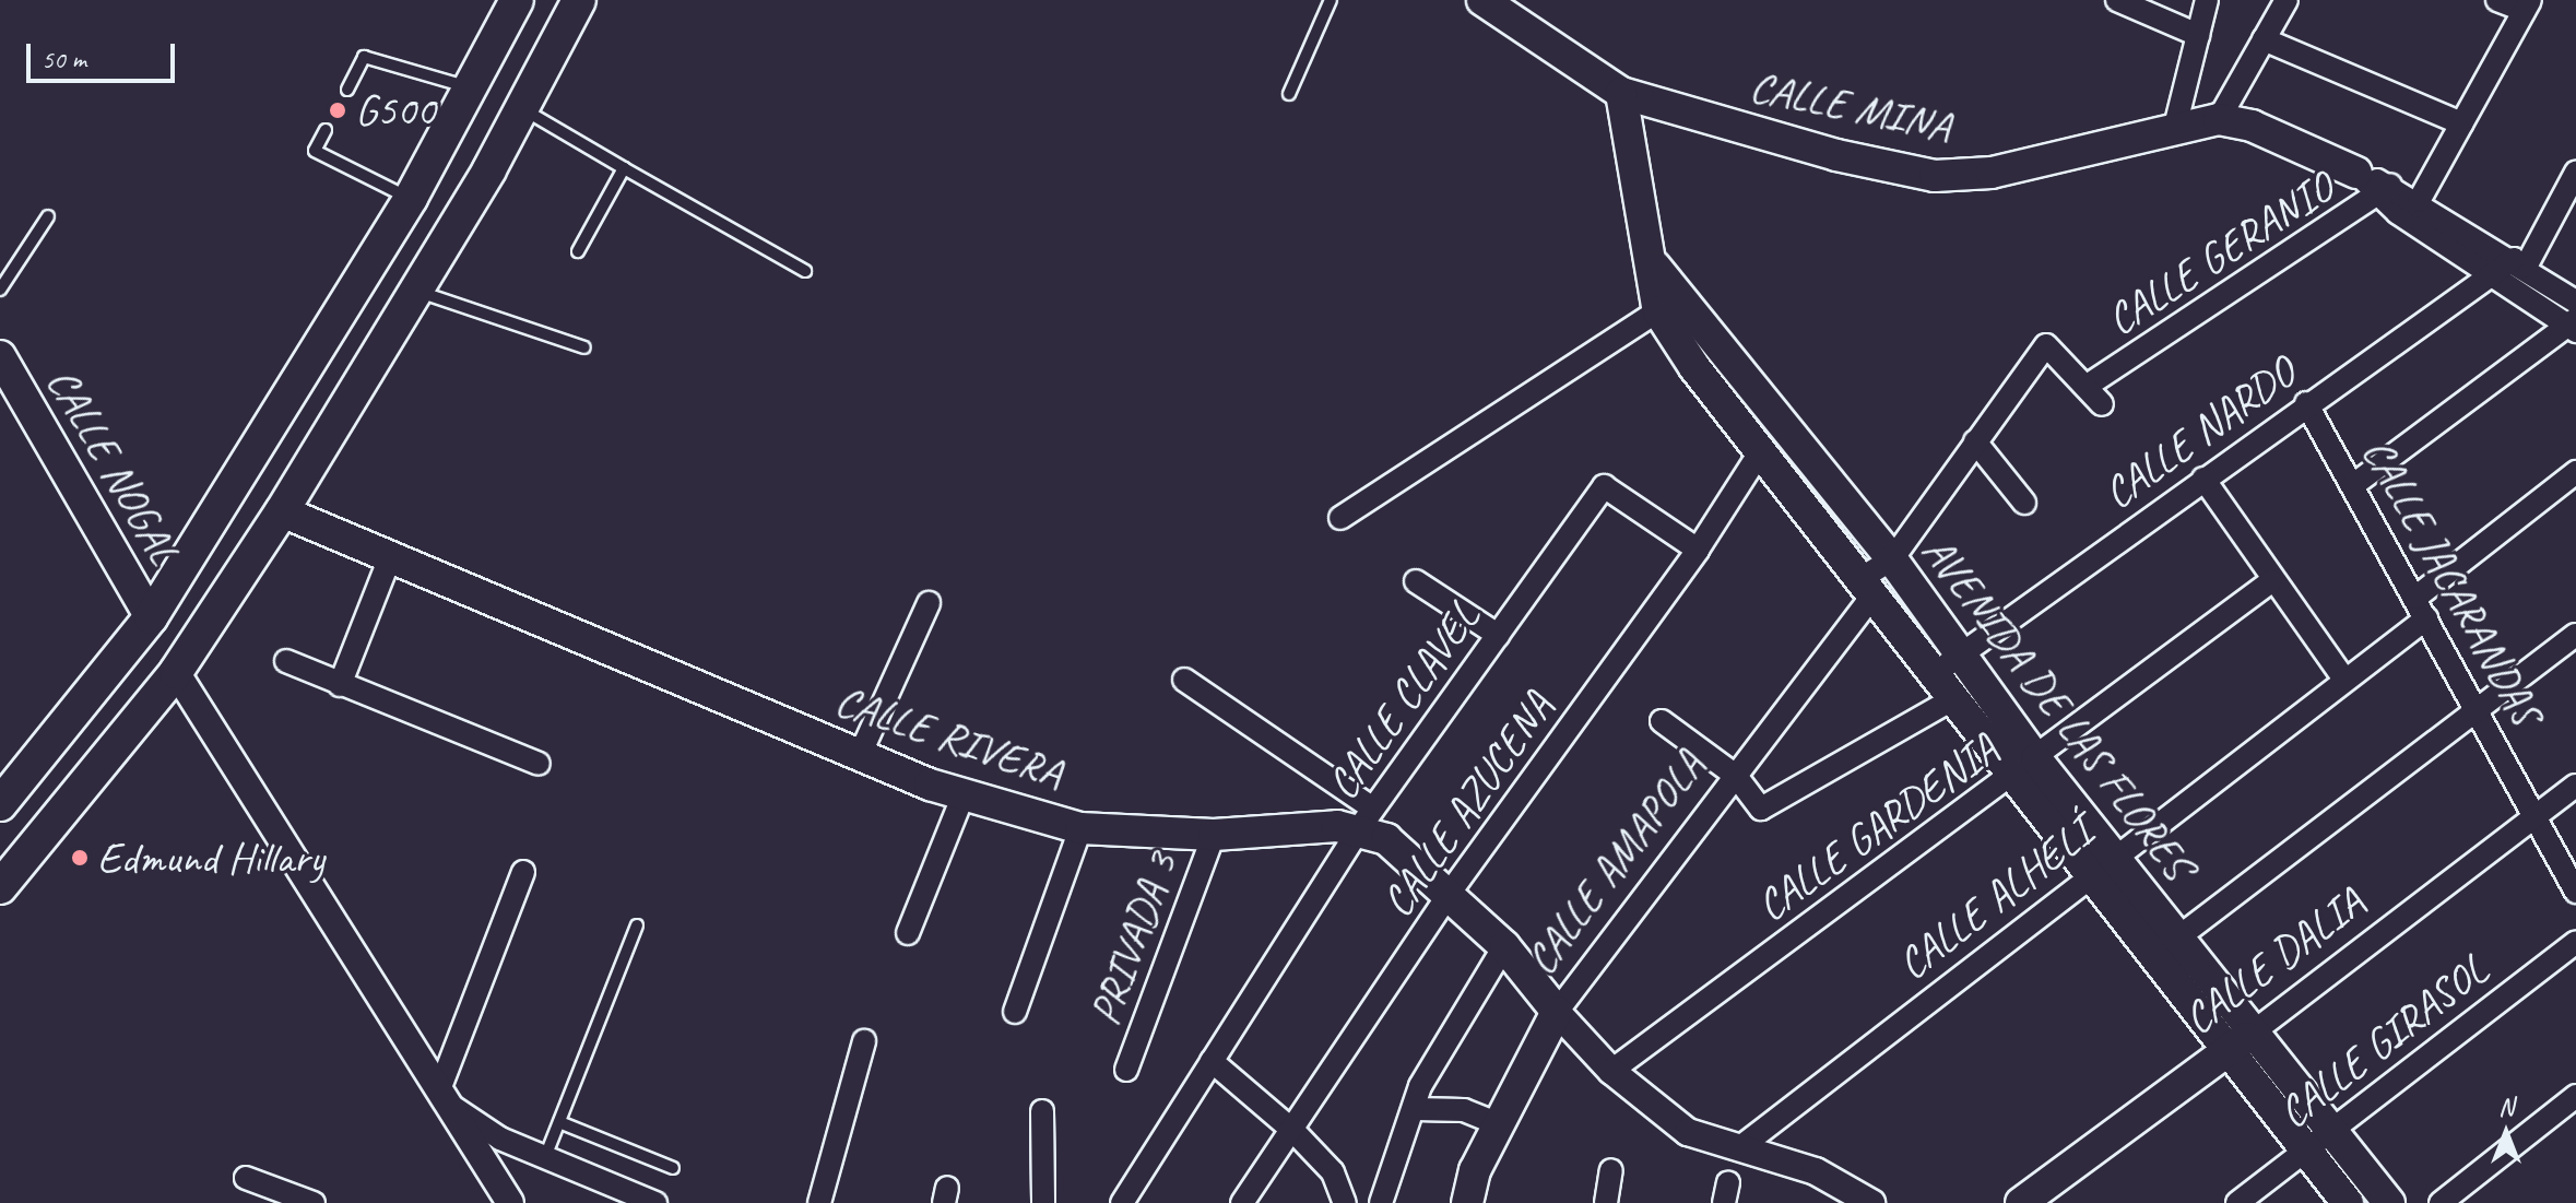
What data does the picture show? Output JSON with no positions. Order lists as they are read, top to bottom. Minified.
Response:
{"streets":{"main road":["CALLE MINA","CALLE NOGAL","AVENIDA DE LAS FLORES","CALLE RIVERA","CALLE AMAPOLA","CALLE DALIA"],"street":["CALLE GERANIO","CALLE NARDO","CALLE JACARANDAS","CALLE CLAVEL","CALLE AZUCENA","CALLE GARDENIA","CALLE ALHELÍ","PRIVADA 3","CALLE GIRASOL"]},"crossings":[["CALLE GERANIO","AVENIDA DE LAS FLORES"],["CALLE NARDO","CALLE JACARANDAS"],["CALLE NARDO","AVENIDA DE LAS FLORES"],["CALLE JACARANDAS","CALLE ALHELÍ"],["CALLE JACARANDAS","CALLE DALIA"],["CALLE CLAVEL","CALLE RIVERA"],["CALLE CLAVEL","CALLE AZUCENA"],["AVENIDA DE LAS FLORES","CALLE AZUCENA"],["AVENIDA DE LAS FLORES","CALLE GARDENIA"],["AVENIDA DE LAS FLORES","CALLE AMAPOLA"],["AVENIDA DE LAS FLORES","CALLE ALHELÍ"],["AVENIDA DE LAS FLORES","CALLE DALIA"],["AVENIDA DE LAS FLORES","CALLE GIRASOL"],["CALLE RIVERA","PRIVADA 3"]],"places":["G500","Edmund Hillary"],"scale_bar":"50 m","north":"top"}
